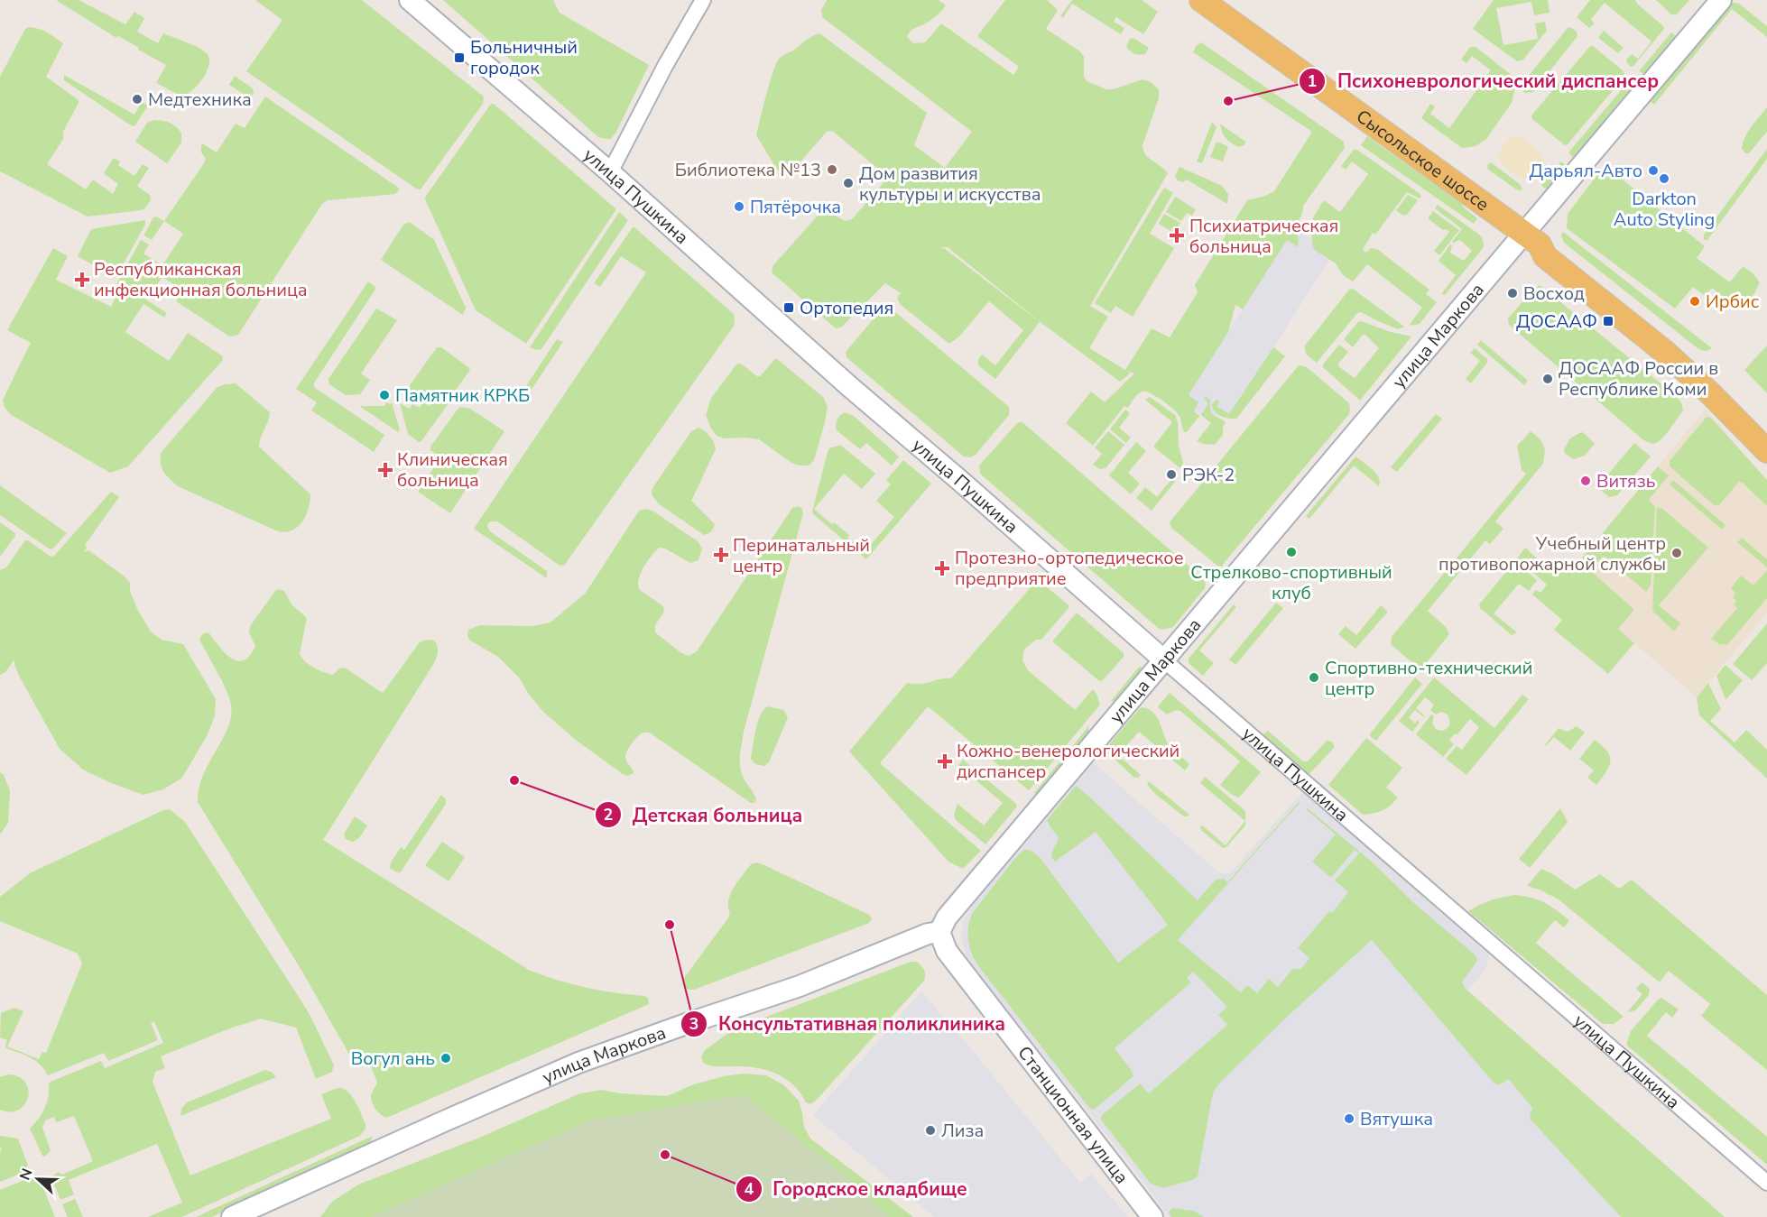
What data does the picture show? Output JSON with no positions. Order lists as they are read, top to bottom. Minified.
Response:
{"streets":{"main road":["Сысольское шоссе"],"street":["улица Пушкина","улица Маркова","Станционная улица"]},"crossings":[["Сысольское шоссе","улица Маркова"],["улица Пушкина","улица Маркова"],["улица Маркова","Станционная улица"]],"places":{"transit":["Больничный городок","Ортопедия","ДОСААФ"],"other":["Медтехника","Психоневрологический диспансер","Библиотека №13","Дарьял-Авто","Darkton Auto Styling","Дом развития культуры и искусства","Пятёрочка","Восход","Ирбис","ДОСААФ России в Республике Коми","Памятник КРКБ","РЭК-2","Витязь","Стрелково-спортивный клуб","Учебный центр противопожарной службы","Спортивно-технический центр","Детская больница","Консультативная поликлиника","Вогул ань","Вятушка","Лиза","Городское кладбище"],"health":["Психиатрическая больница","Республиканская инфекционная больница","Клиническая больница","Перинатальный центр","Протезно-ортопедическое предприятие","Кожно-венерологический диспансер"]},"north":"left"}
